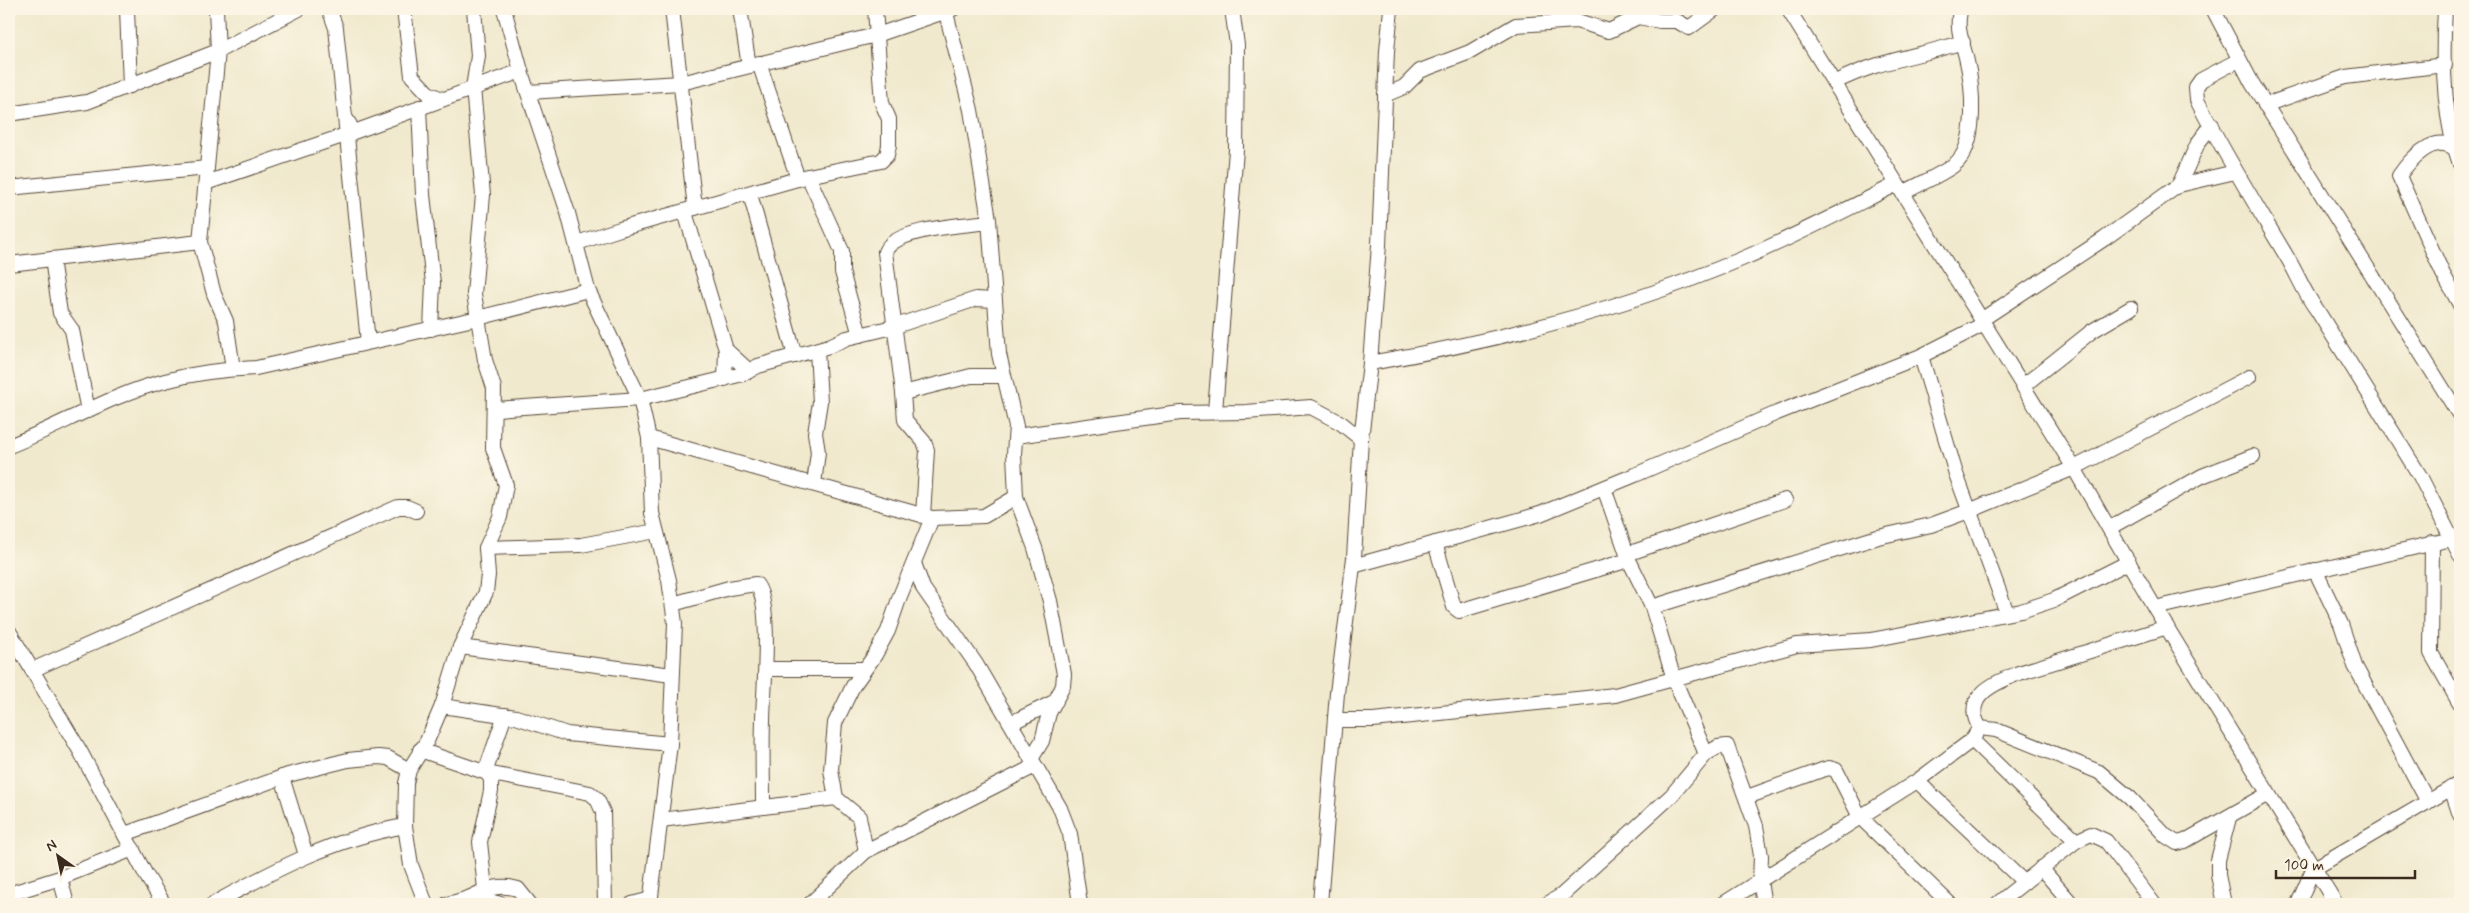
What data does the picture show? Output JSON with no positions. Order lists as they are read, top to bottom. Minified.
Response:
{"scale_bar":"100 m","north":"top left"}
